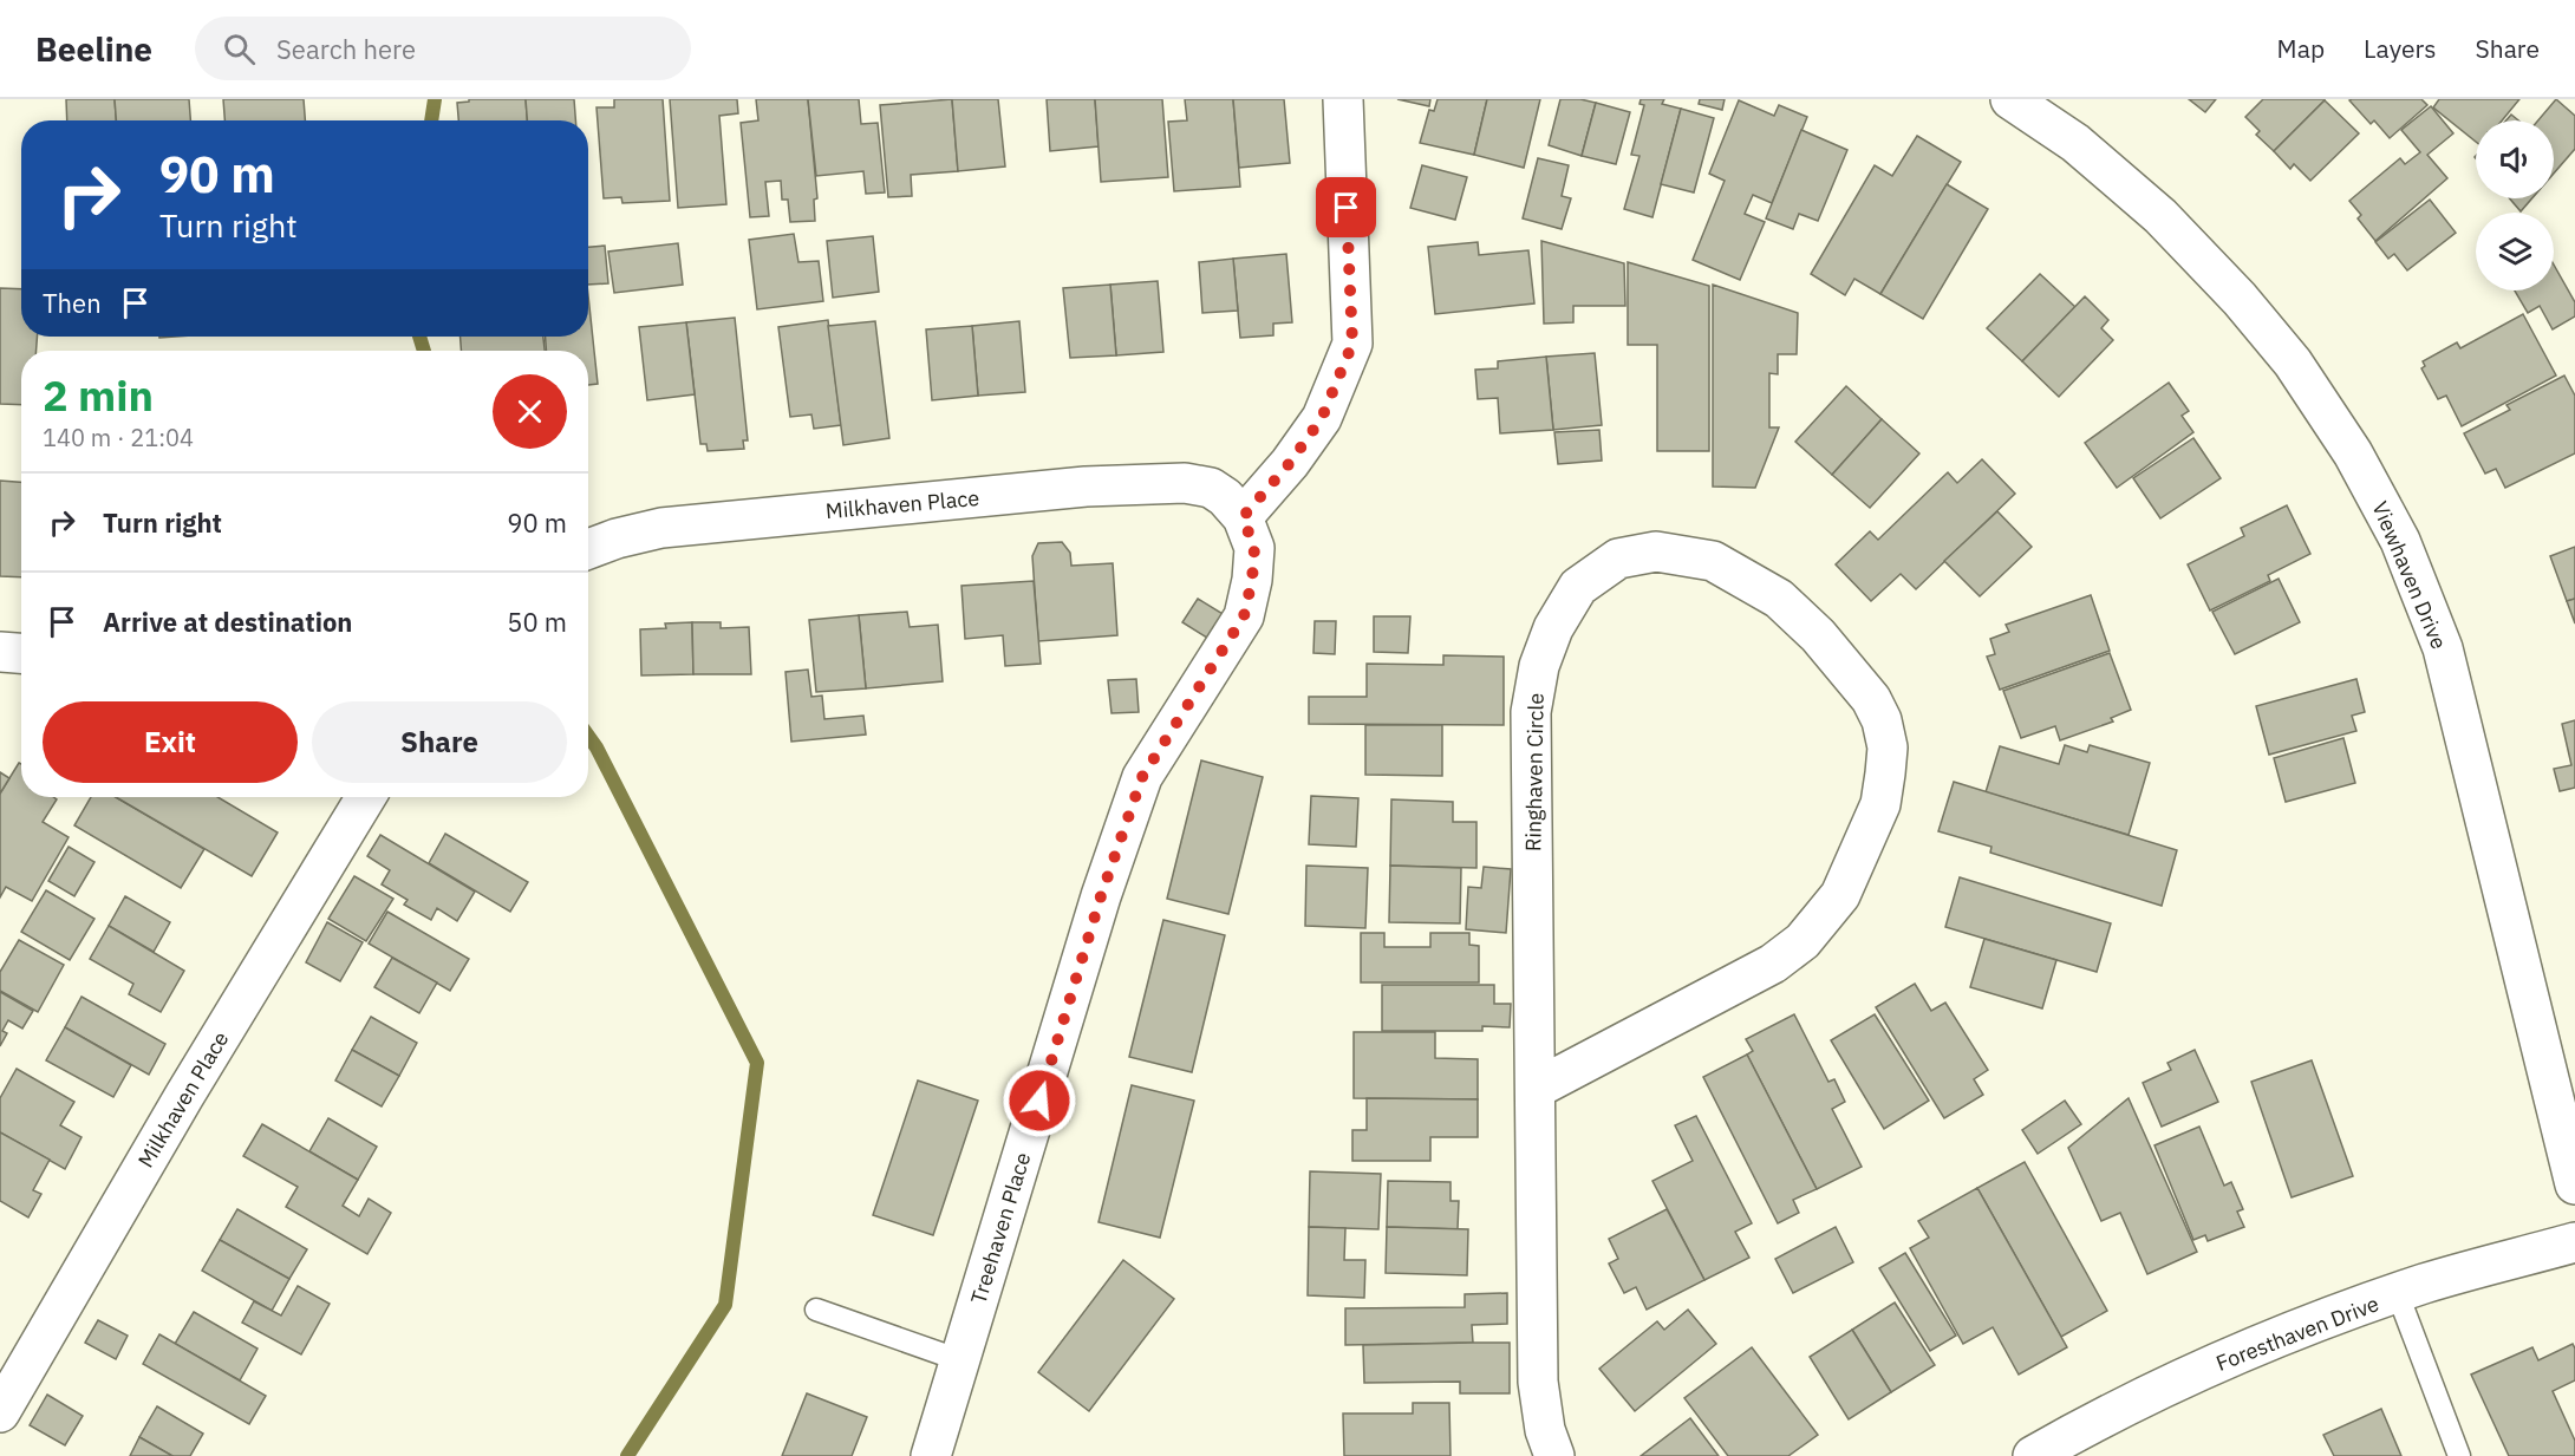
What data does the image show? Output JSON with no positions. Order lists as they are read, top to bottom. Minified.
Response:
{"streets":{"street":["Milkhaven Place","Viewhaven Drive","Ringhaven Circle","Treehaven Place","Foresthaven Drive"]},"crossings":[["Milkhaven Place","Treehaven Place"]],"page":{"header":"Beeline","search":"Search here","nav":["Map","Layers","Share"],"turn":["90 m","Turn right"],"then":"Then","heading":["2 min","140 m · 21:04"],"list":[{"name":"Turn right","value":"90 m"},{"name":"Arrive at destination","value":"50 m"}],"buttons":["Exit","Share"]}}
